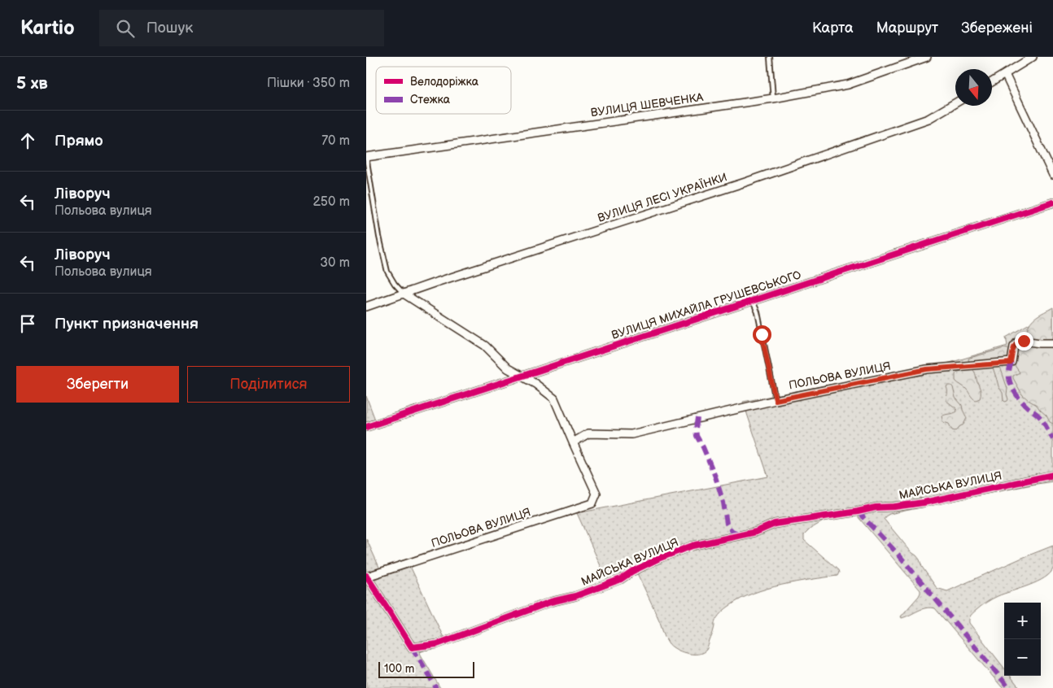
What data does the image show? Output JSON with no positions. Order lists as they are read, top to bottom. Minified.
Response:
{"streets":{"street":["ВУЛИЦЯ ШЕВЧЕНКА","ВУЛИЦЯ ЛЕСІ УКРАЇНКИ","ВУЛИЦЯ МИХАЙЛА ГРУШЕВСЬКОГО","ПОЛЬОВА ВУЛИЦЯ","МАЙСЬКА ВУЛИЦЯ"]},"crossings":[["ПОЛЬОВА ВУЛИЦЯ","МАЙСЬКА ВУЛИЦЯ"]],"legend":["Велодоріжка","Стежка"],"scale_bar":"100 m","north":"bottom","page":{"header":"Kartio","search":"Пошук","nav":["Карта","Маршрут","Збережені"],"heading":["5 хв","Пішки · 350 m"],"list":[["Прямо","70 m"],["Ліворуч","Польова вулиця","250 m"],["Ліворуч","Польова вулиця","30 m"],"Пункт призначення"],"buttons":["Зберегти","Поділитися"],"map_buttons":["+","−"],"scale":"100 m"}}
